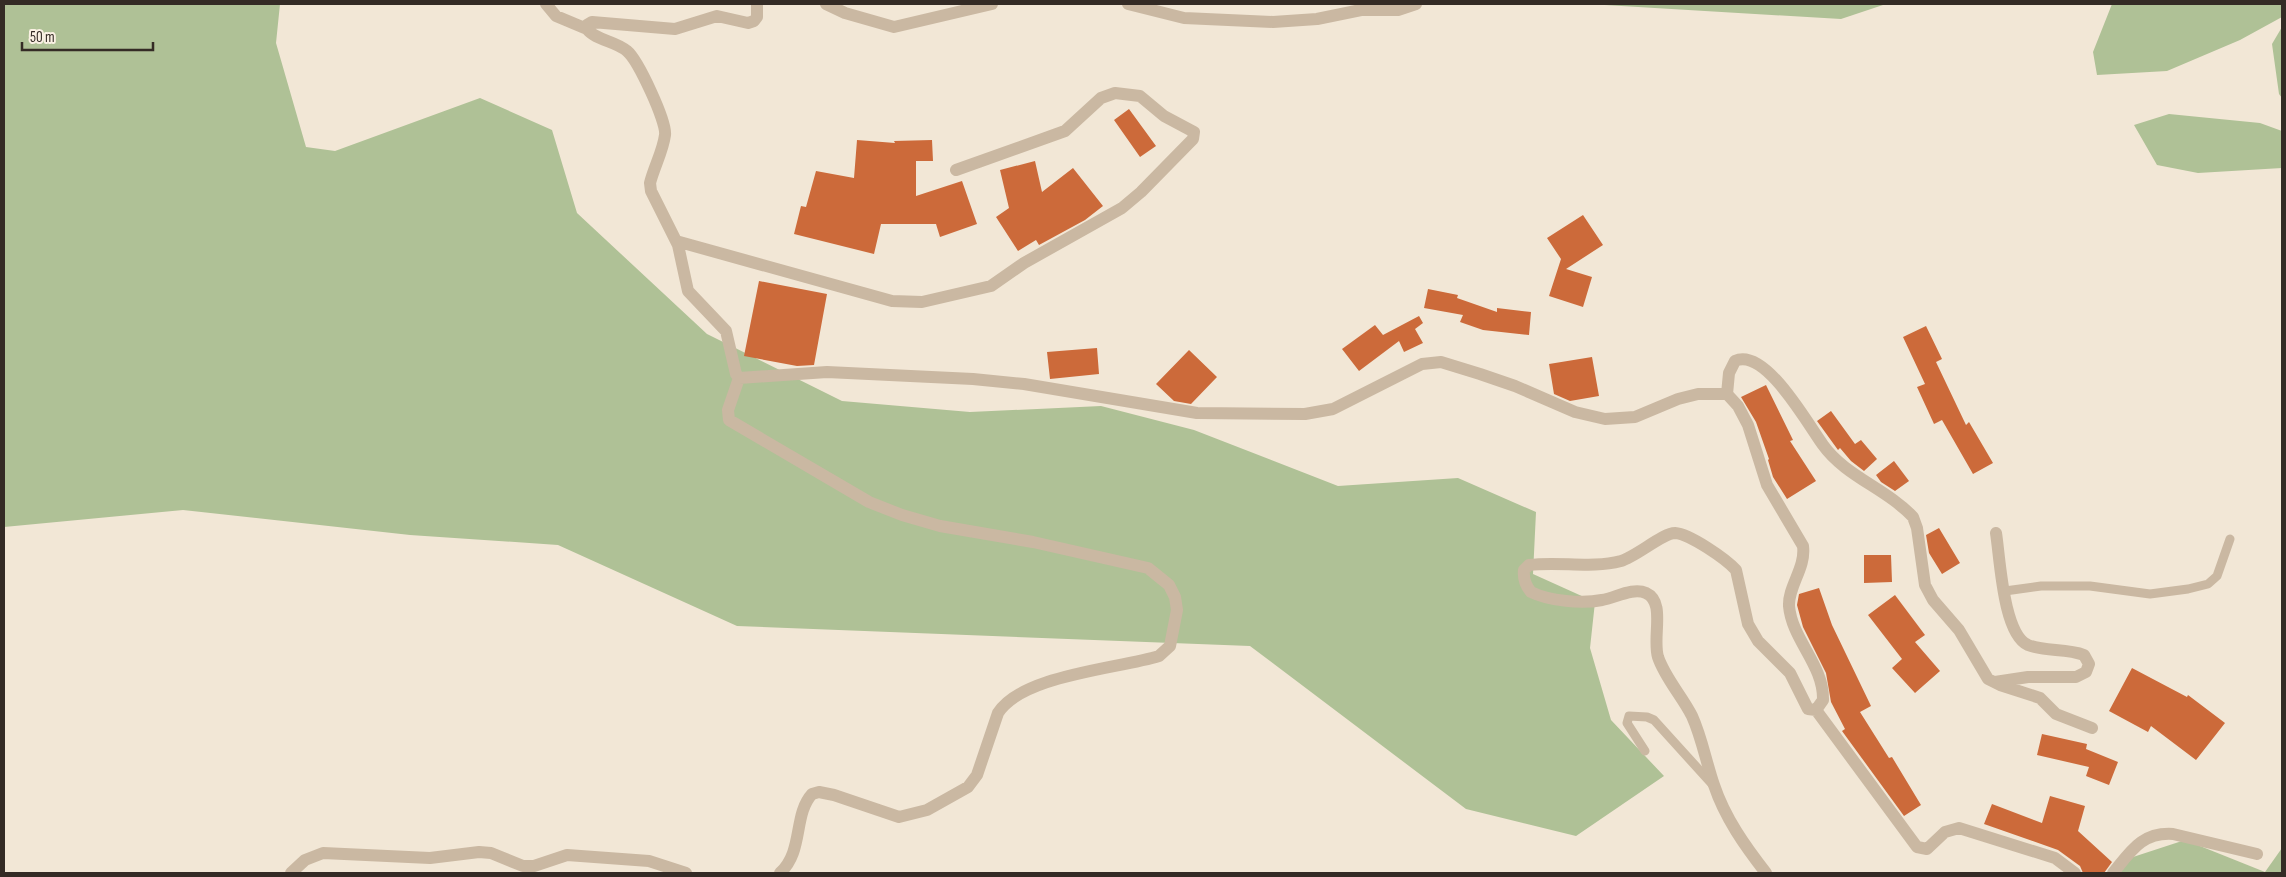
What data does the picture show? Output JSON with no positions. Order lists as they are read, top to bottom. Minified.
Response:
{"scale_bar":"50 m"}
